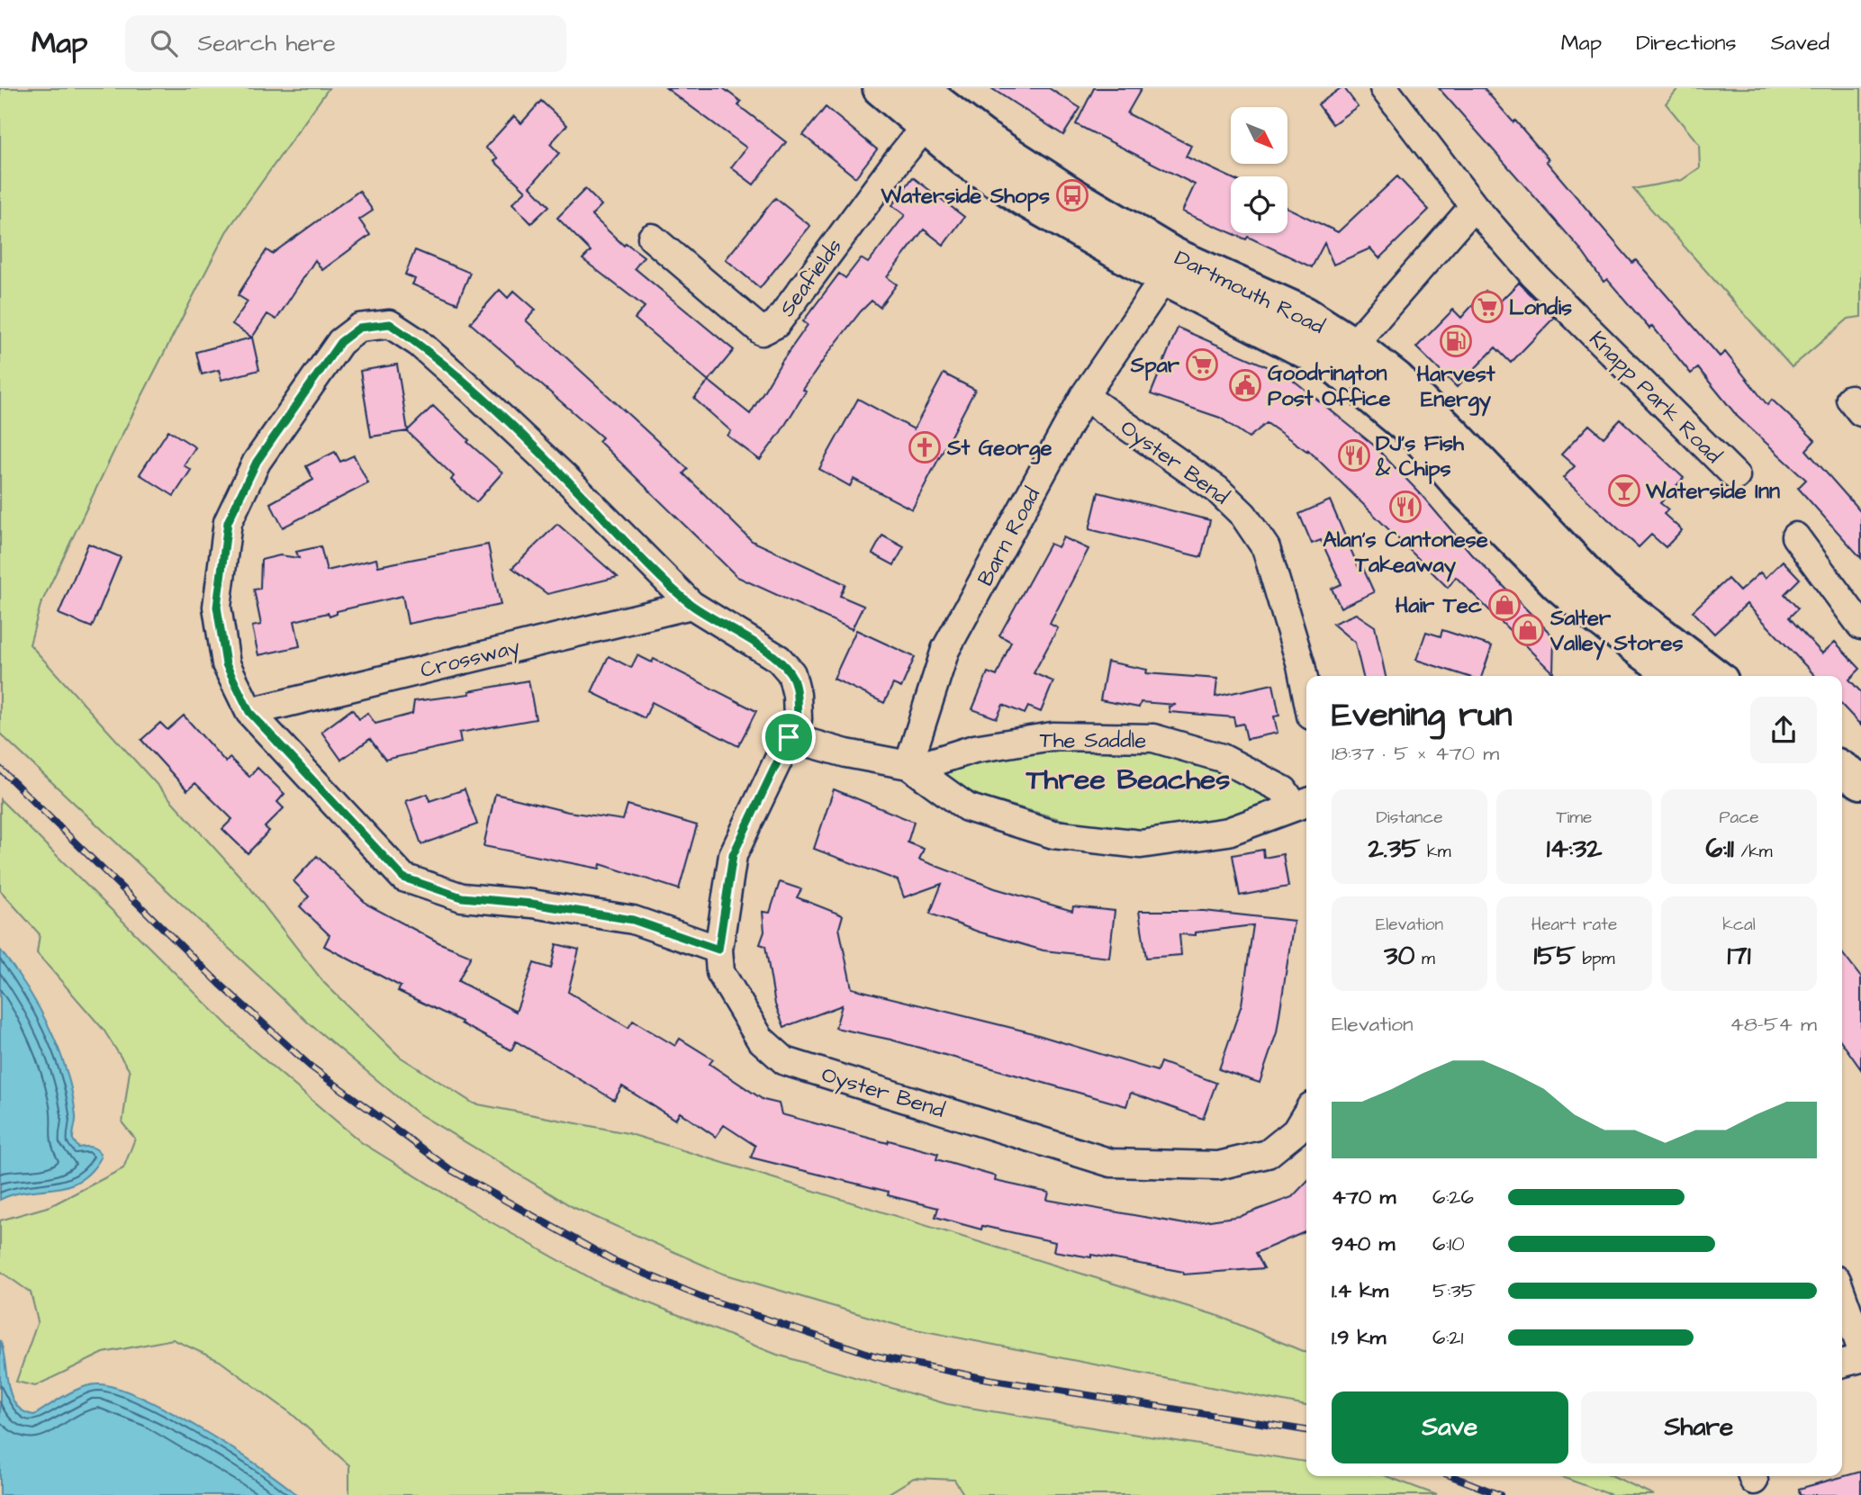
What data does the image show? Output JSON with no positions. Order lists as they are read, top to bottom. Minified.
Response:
{"streets":{"main road":["Dartmouth Road"],"street":["Seafields","Knapp Park Road","Oyster Bend","Barn Road","Crossway","The Saddle"]},"crossings":[["Seafields","Dartmouth Road"],["Dartmouth Road","Barn Road"],["Oyster Bend","Barn Road"],["Oyster Bend","Crossway"],["Oyster Bend","The Saddle"],["Barn Road","The Saddle"]],"districts":["Three Beaches"],"places":{"bus stop":["Waterside Shops"],"supermarket":["Londis","Spar"],"fuel station":["Harvest Energy"],"public building":["Goodrington Post Office"],"church":["St George"],"restaurant":["DJ's Fish & Chips","Alan's Cantonese Takeaway"],"bar":["Waterside Inn"],"shop":["Hair Tec","Salter Valley Stores"]},"north":"bottom right","page":{"header":"Map","search":"Search here","nav":["Map","Directions","Saved"],"heading":["Evening run","18:37 · 5 × 470 m"],"stats":[["Distance","2.35 km"],["Time","14:32"],["Pace","6:11 /km"],["Elevation","30 m"],["Heart rate","155 bpm"],["kcal","171"]],"chart":["Elevation","48–54 m"],"list":[{"name":"470 m","note":"6:26"},{"name":"940 m","note":"6:10"},{"name":"1.4 km","note":"5:35"},{"name":"1.9 km","note":"6:21"}],"buttons":["Save","Share"]}}
